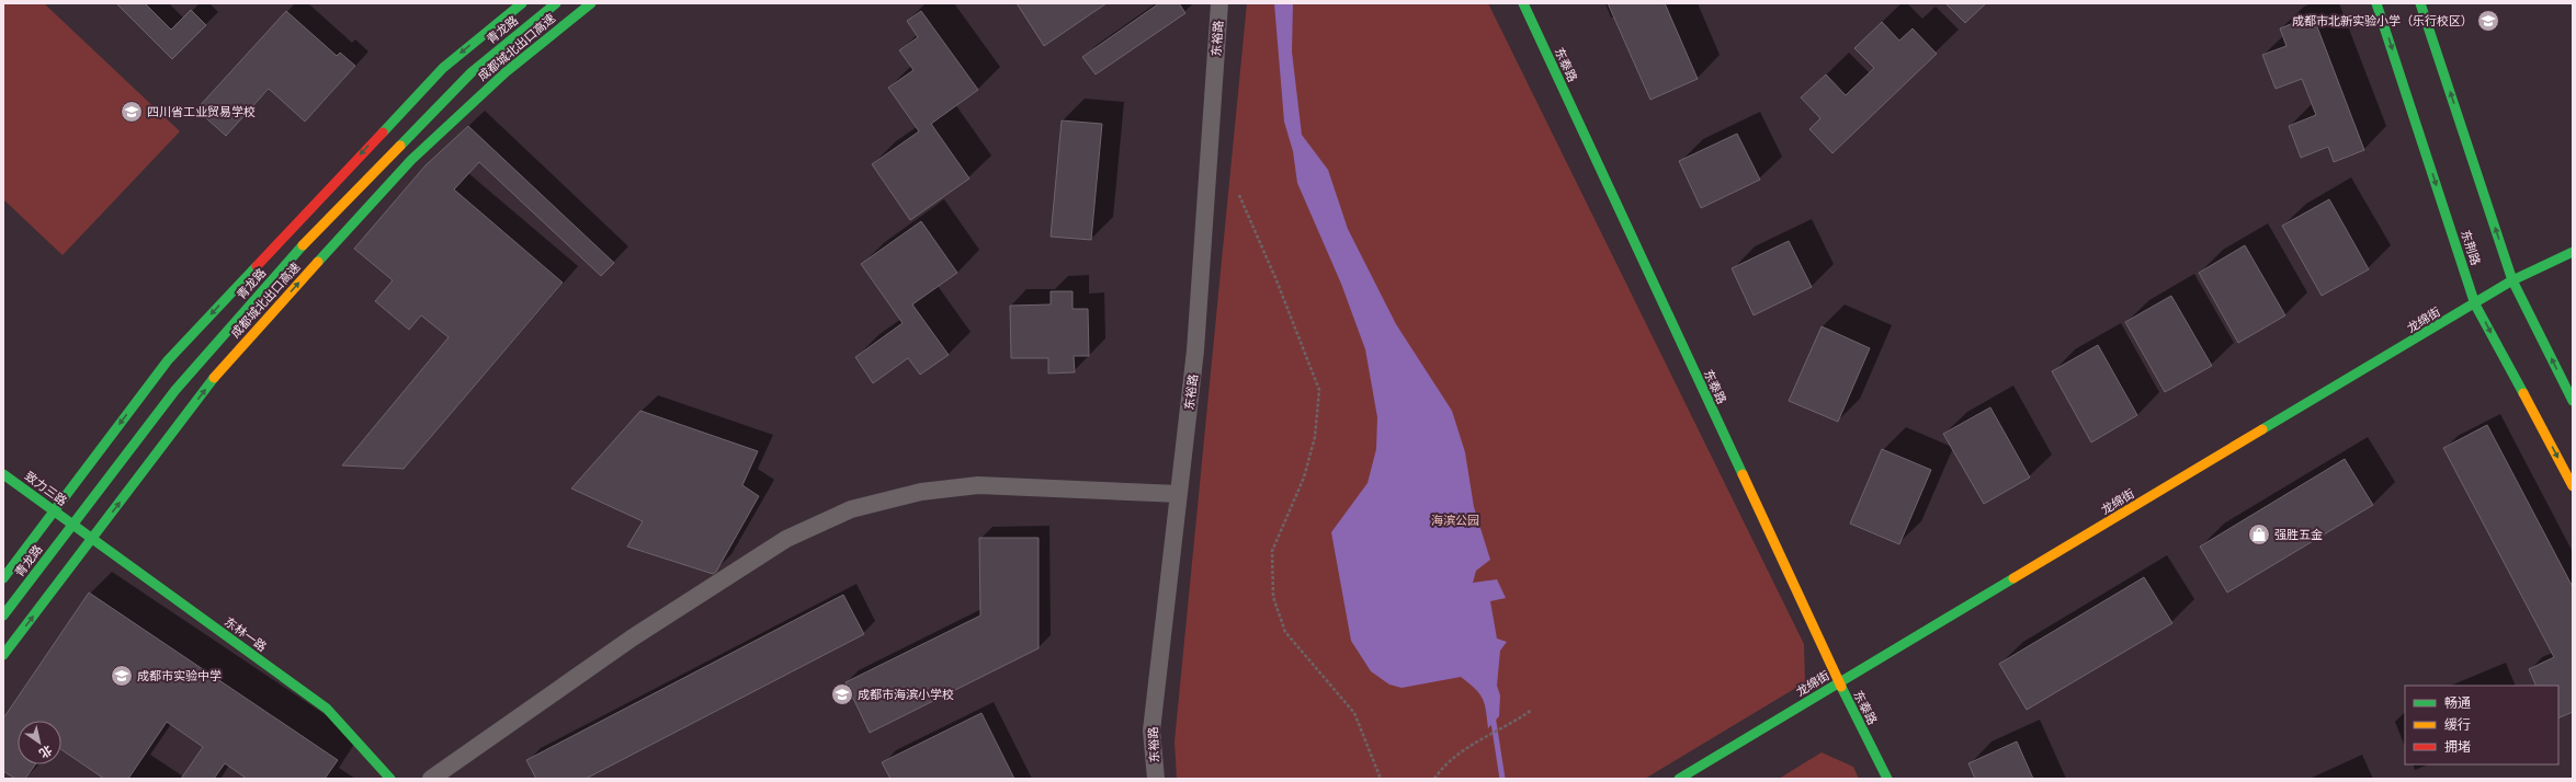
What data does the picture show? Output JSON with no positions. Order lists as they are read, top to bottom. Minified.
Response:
{"streets":{"main road":["青龙路","成都城北出口高速","东泰路","东荆路","龙绵街","致力三路","东林一路"],"street":["东裕路"]},"crossings":[["青龙路","致力三路"],["青龙路","东林一路"],["东泰路","龙绵街"],["东荆路","龙绵街"],["致力三路","东林一路"]],"parks":["海滨公园"],"places":{"school or university":["成都市北新实验小学（乐行校区）","四川省工业贸易学校","成都市实验中学","成都市海滨小学校"],"shop":["强胜五金"]},"legend":["畅通","缓行","拥堵"],"north":"bottom right"}
